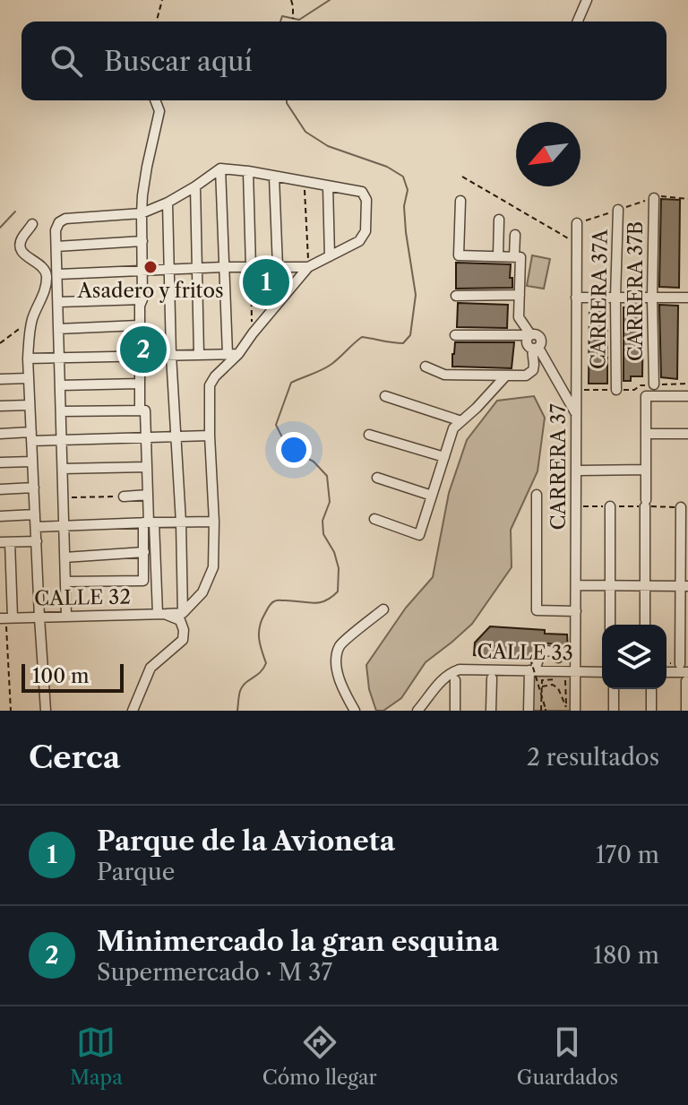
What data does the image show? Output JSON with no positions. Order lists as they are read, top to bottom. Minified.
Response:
{"streets":{"street":["CARRERA 37B","CARRERA 37A","CARRERA 37","CALLE 32","CALLE 33"]},"crossings":[["CARRERA 37","CALLE 33"]],"places":["Asadero y fritos"],"scale_bar":"100 m","north":"bottom left","page":{"search":"Buscar aquí","pins":["1","2"],"scale":"100 m","heading":["Cerca","2 resultados"],"list":[{"mark":"1","name":"Parque de la Avioneta","note":"Parque","value":"170 m"},{"mark":"2","name":"Minimercado la gran esquina","note":"Supermercado · M 37","value":"180 m"}],"nav":["Mapa","Cómo llegar","Guardados"]}}
